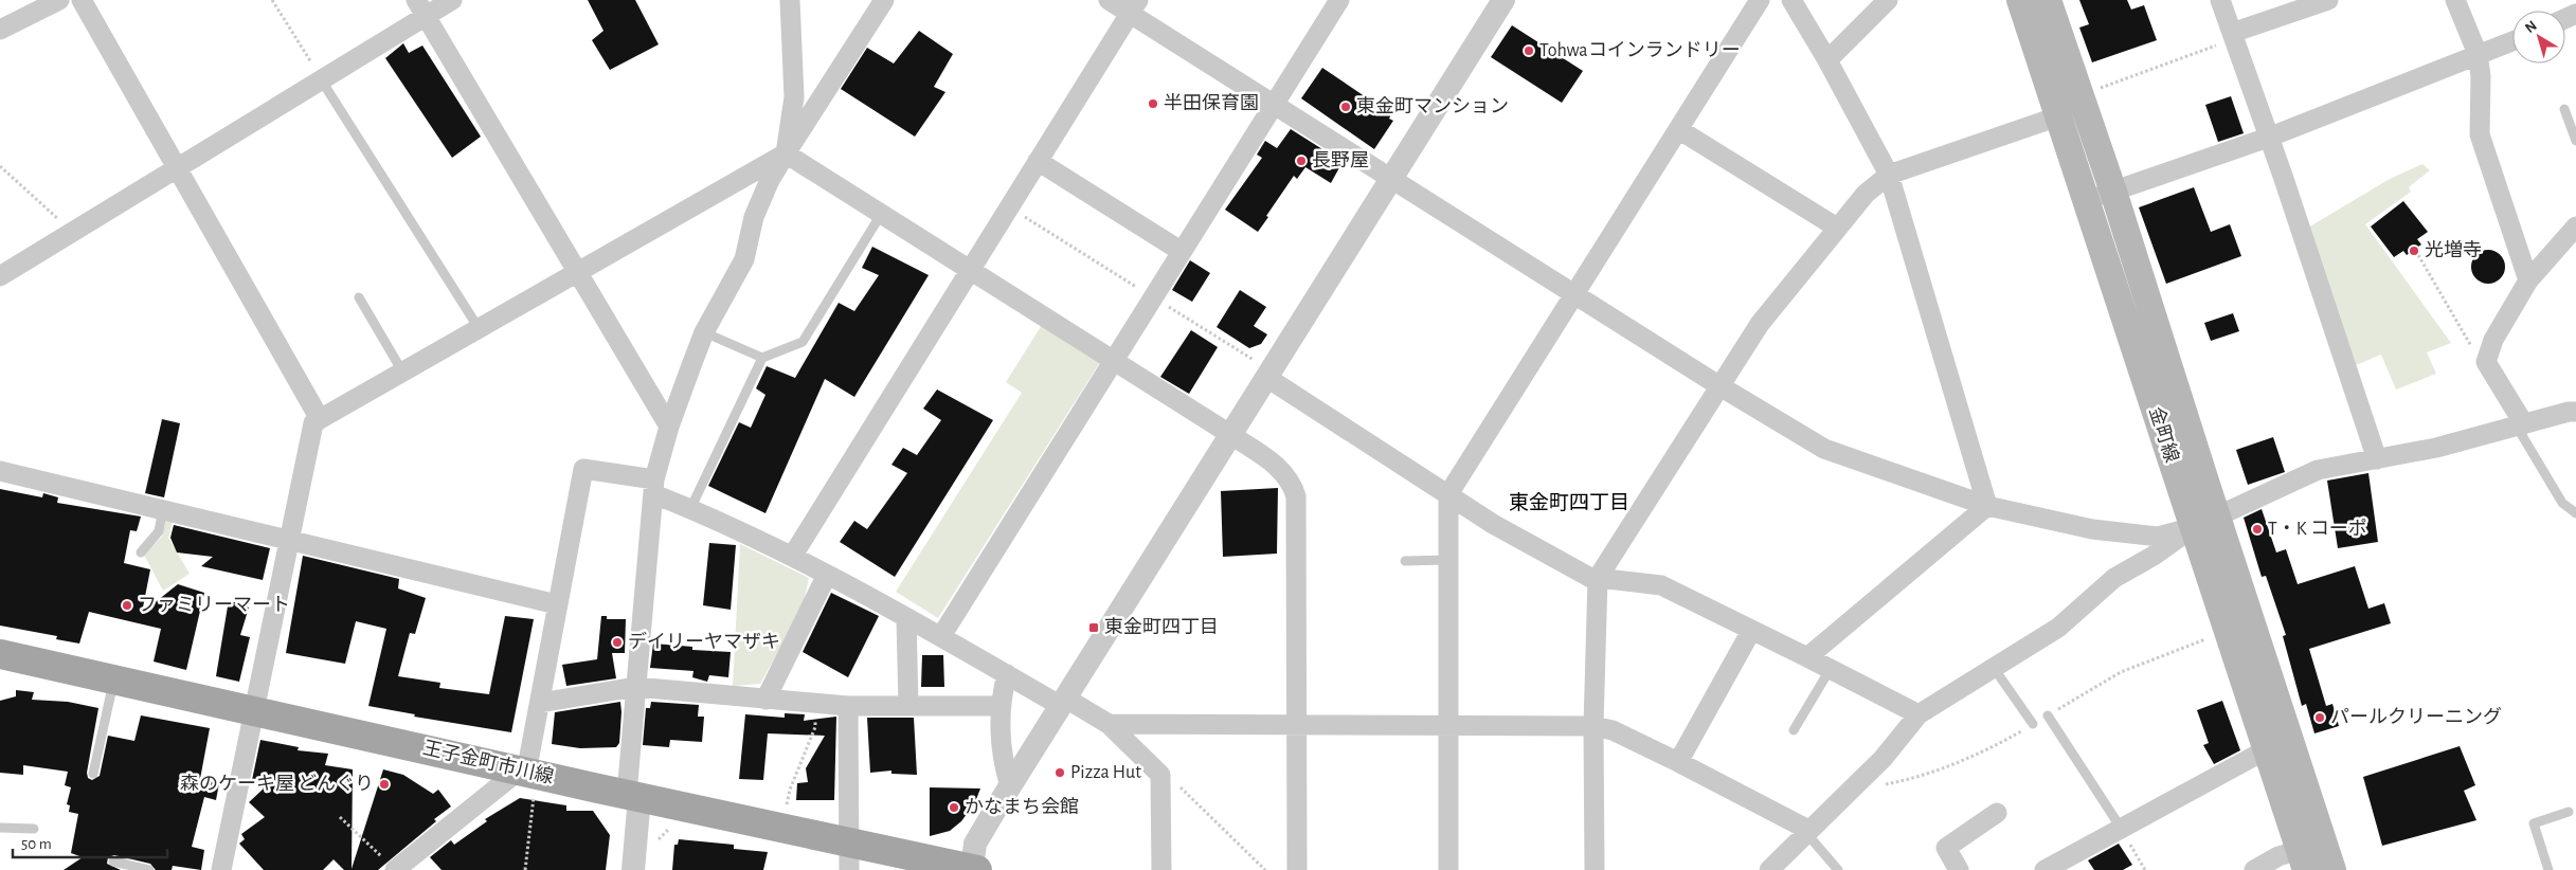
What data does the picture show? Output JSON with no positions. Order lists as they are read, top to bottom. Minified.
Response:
{"streets":{"main road":["金町線","王子金町市川線"]},"districts":["東金町四丁目"],"places":{"other":["Tohwaコインランドリー","半田保育園","東金町マンション","長野屋","光増寺","T・K コーポ","ファミリーマート","デイリーヤマザキ","パールクリーニング","Pizza Hut","森のケーキ屋 どんぐり","かなまち会館"],"transit":["東金町四丁目"]},"scale_bar":"50 m","north":"top left"}
